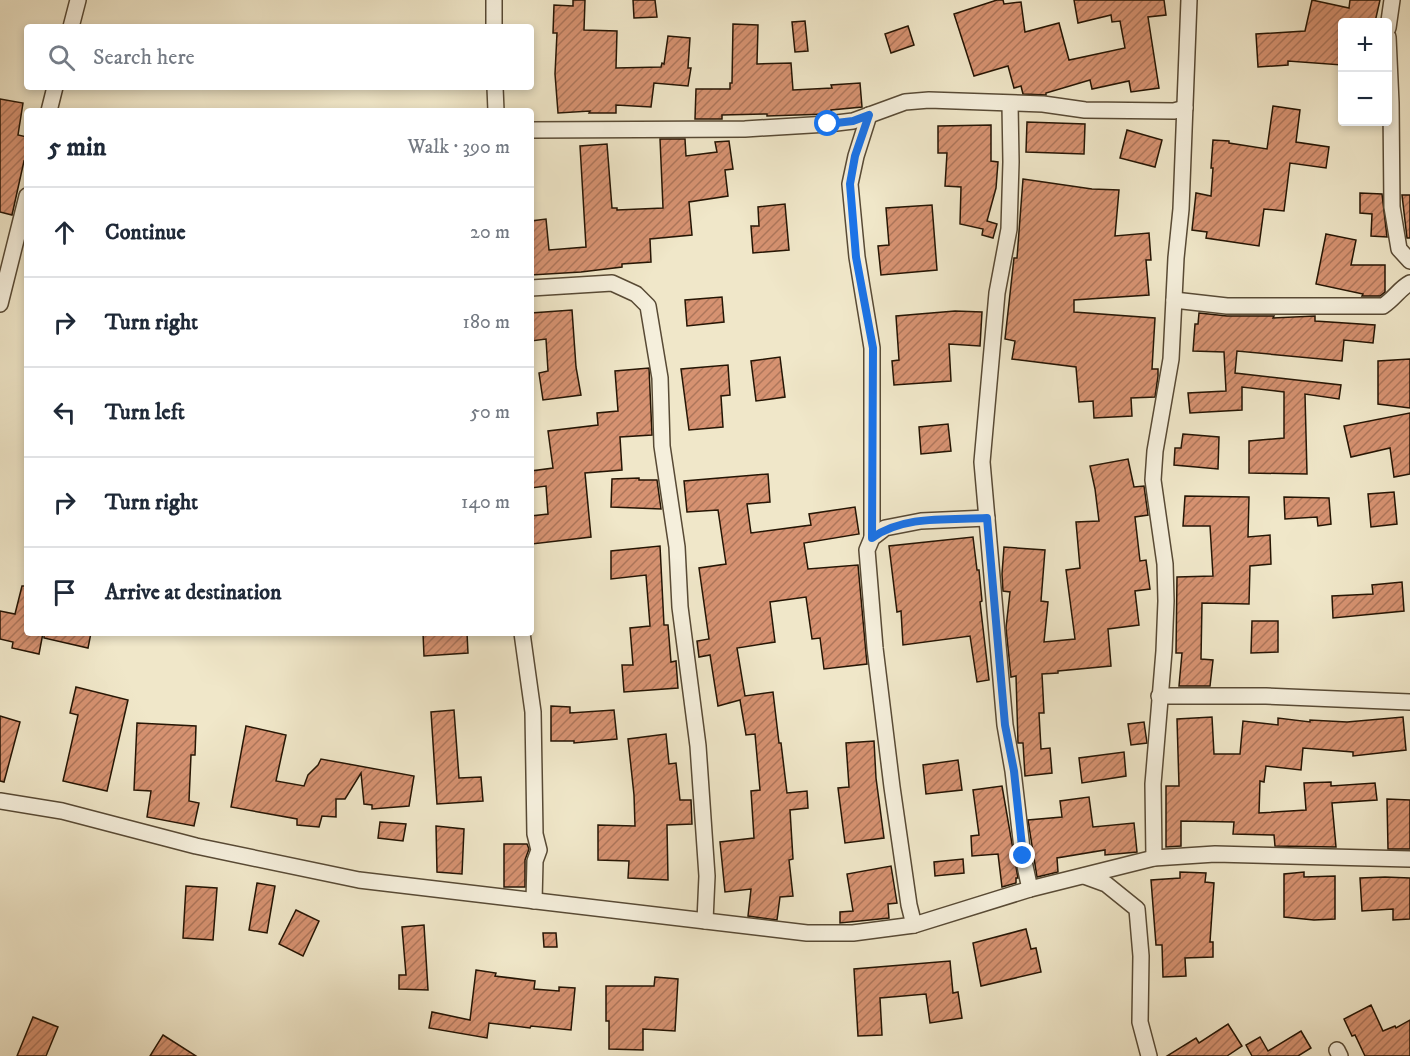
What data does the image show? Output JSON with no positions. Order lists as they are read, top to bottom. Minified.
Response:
{"page":{"map_buttons":["+","−"],"search":"Search here","heading":["5 min","Walk · 390 m"],"list":[["Continue","20 m"],["Turn right","180 m"],["Turn left","50 m"],["Turn right","140 m"],"Arrive at destination"]}}
